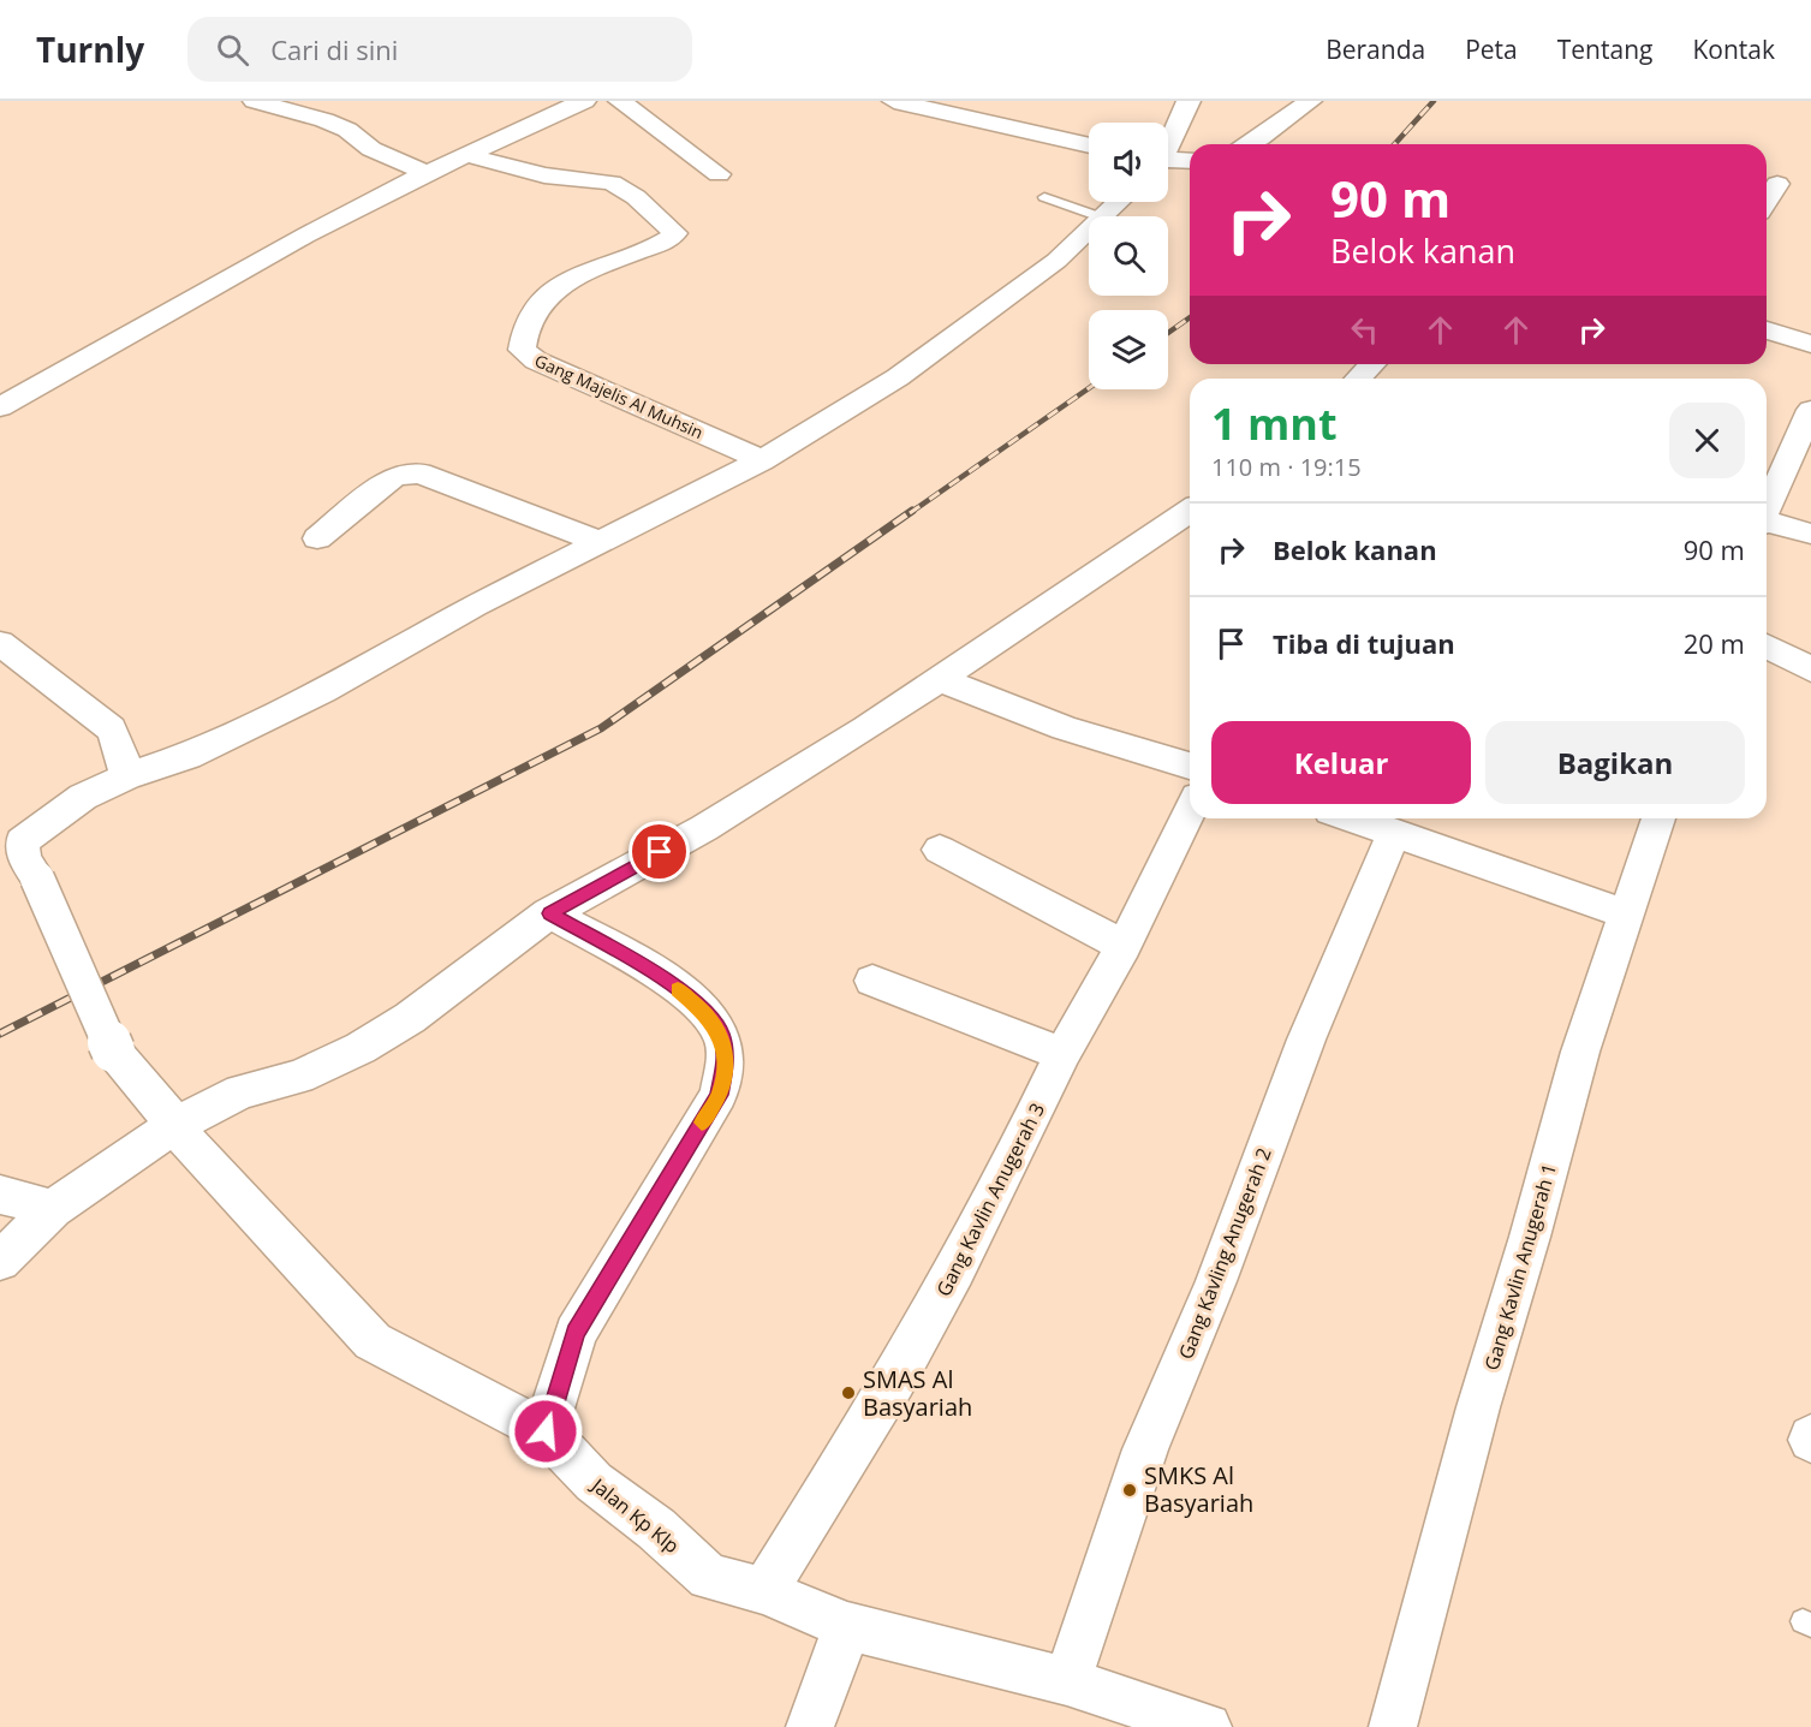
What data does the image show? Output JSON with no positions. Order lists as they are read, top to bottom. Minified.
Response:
{"streets":{"street":["Gang Majelis Al Muhsin","Gang Kavlin Anugerah 3","Gang Kavling Anugerah 2","Gang Kavlin Anugerah 1","Jalan Kp Klp"]},"crossings":[["Gang Kavlin Anugerah 3","Jalan Kp Klp"],["Gang Kavling Anugerah 2","Jalan Kp Klp"]],"places":["SMAS Al Basyariah","SMKS Al Basyariah"],"page":{"header":"Turnly","search":"Cari di sini","nav":["Beranda","Peta","Tentang","Kontak"],"turn":["90 m","Belok kanan"],"heading":["1 mnt","110 m · 19:15"],"list":[{"name":"Belok kanan","value":"90 m"},{"name":"Tiba di tujuan","value":"20 m"}],"buttons":["Keluar","Bagikan"]}}
